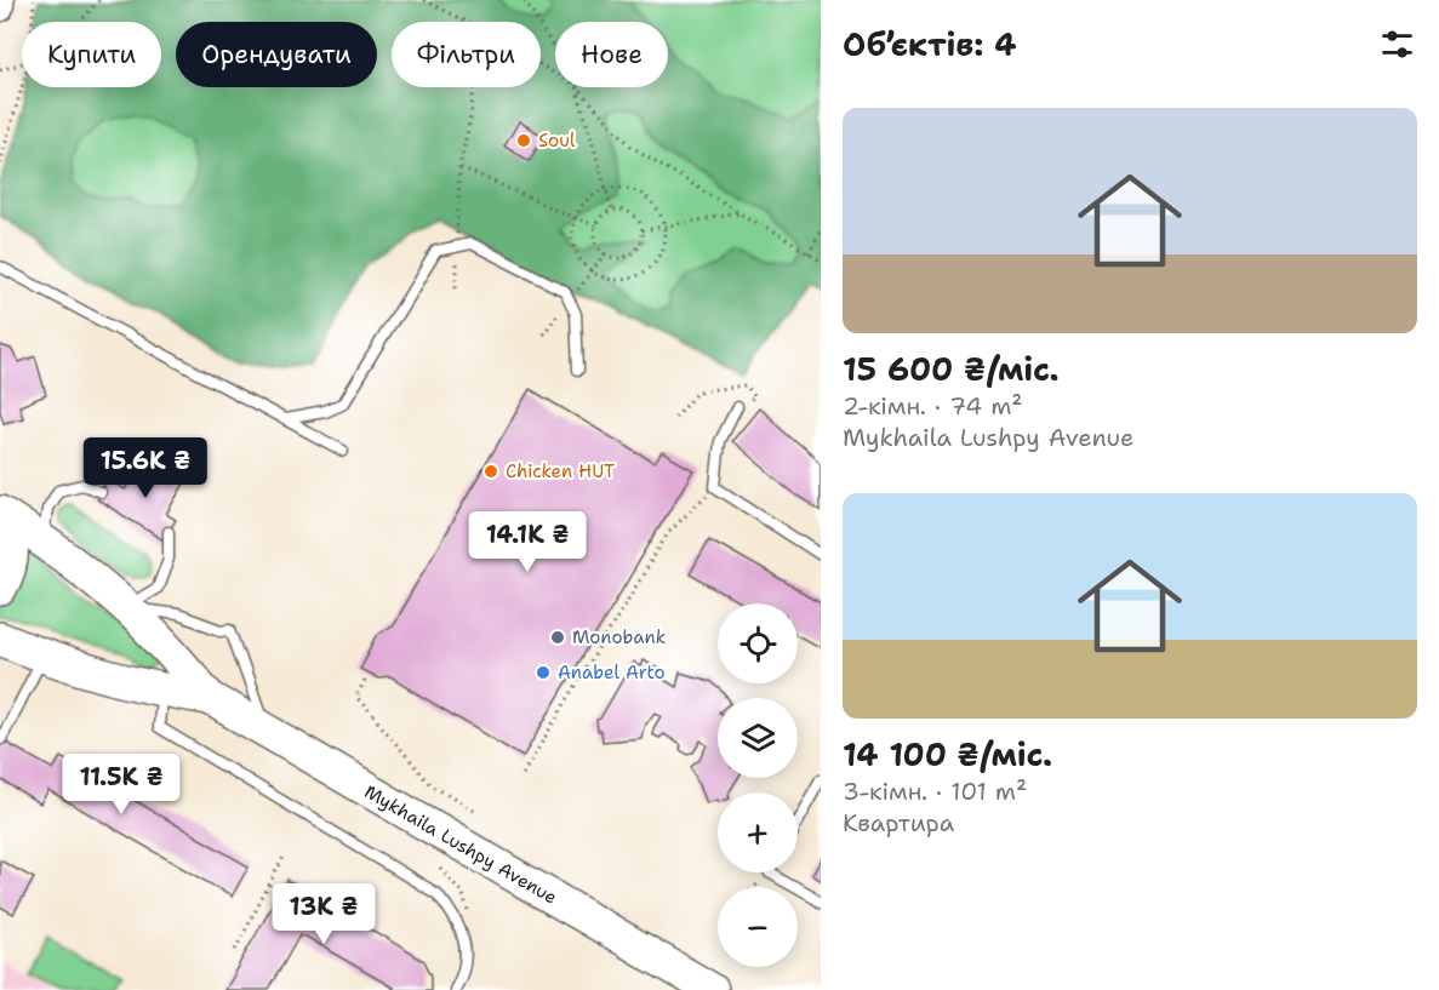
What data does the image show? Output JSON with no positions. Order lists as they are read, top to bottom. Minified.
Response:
{"streets":{"main road":["Mykhaila Lushpy Avenue"]},"places":["Soul","Chicken HUT","Monobank","Anabel Arto"],"page":{"heading":"Об’єктів: 4","chip":["Купити","Орендувати","Фільтри","Нове"],"list":[{"name":"15 600 ₴/міс.","note":"2-кімн. · 74 m² · Mykhaila Lushpy Avenue"},{"name":"14 100 ₴/міс.","note":"3-кімн. · 101 m² · Квартира"}],"price":["15.6K ₴","14.1K ₴","11.5K ₴","13K ₴"],"map_buttons":["+","−"]}}
